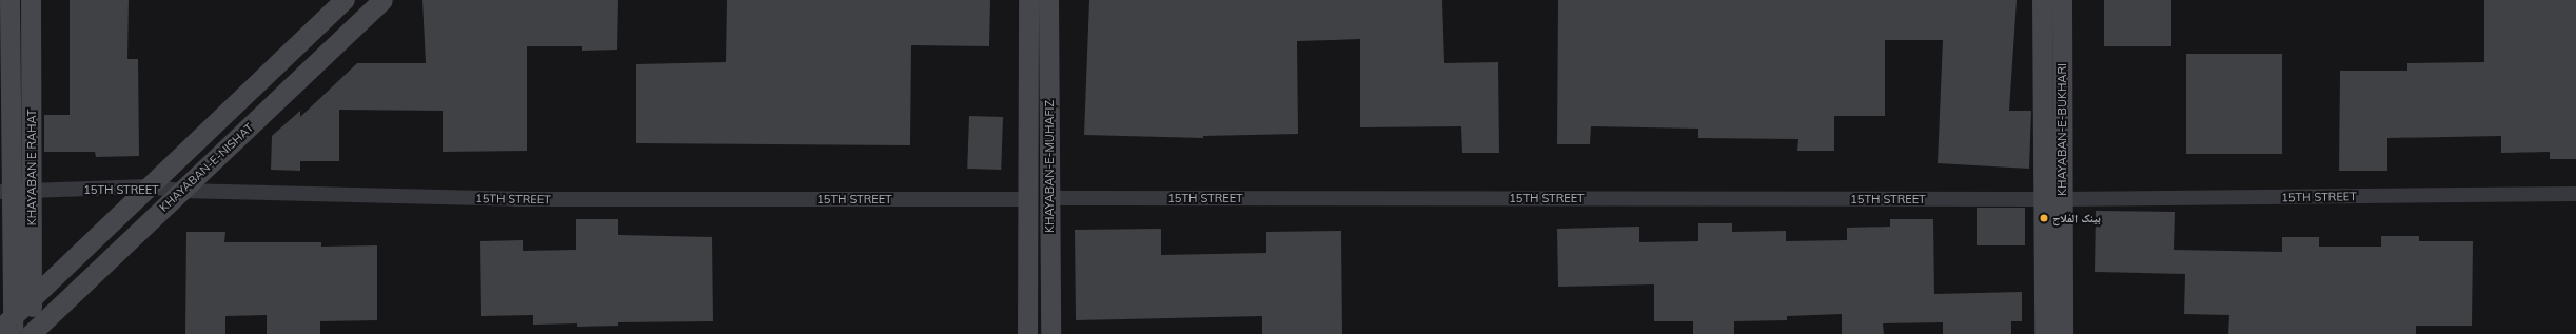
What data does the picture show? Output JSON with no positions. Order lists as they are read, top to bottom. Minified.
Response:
{"streets":{"street":["KHAYABAN-E-BUKHARI","KHAYABAN-E-MUHAFIZ","KHAYABAN E RAHAT","KHAYABAN-E-NISHAT","15TH STREET"]},"crossings":[["KHAYABAN-E-BUKHARI","15TH STREET"],["KHAYABAN-E-MUHAFIZ","15TH STREET"],["KHAYABAN E RAHAT","KHAYABAN-E-NISHAT"],["KHAYABAN E RAHAT","15TH STREET"],["KHAYABAN-E-NISHAT","15TH STREET"]],"places":["بینک الفلاح"]}
